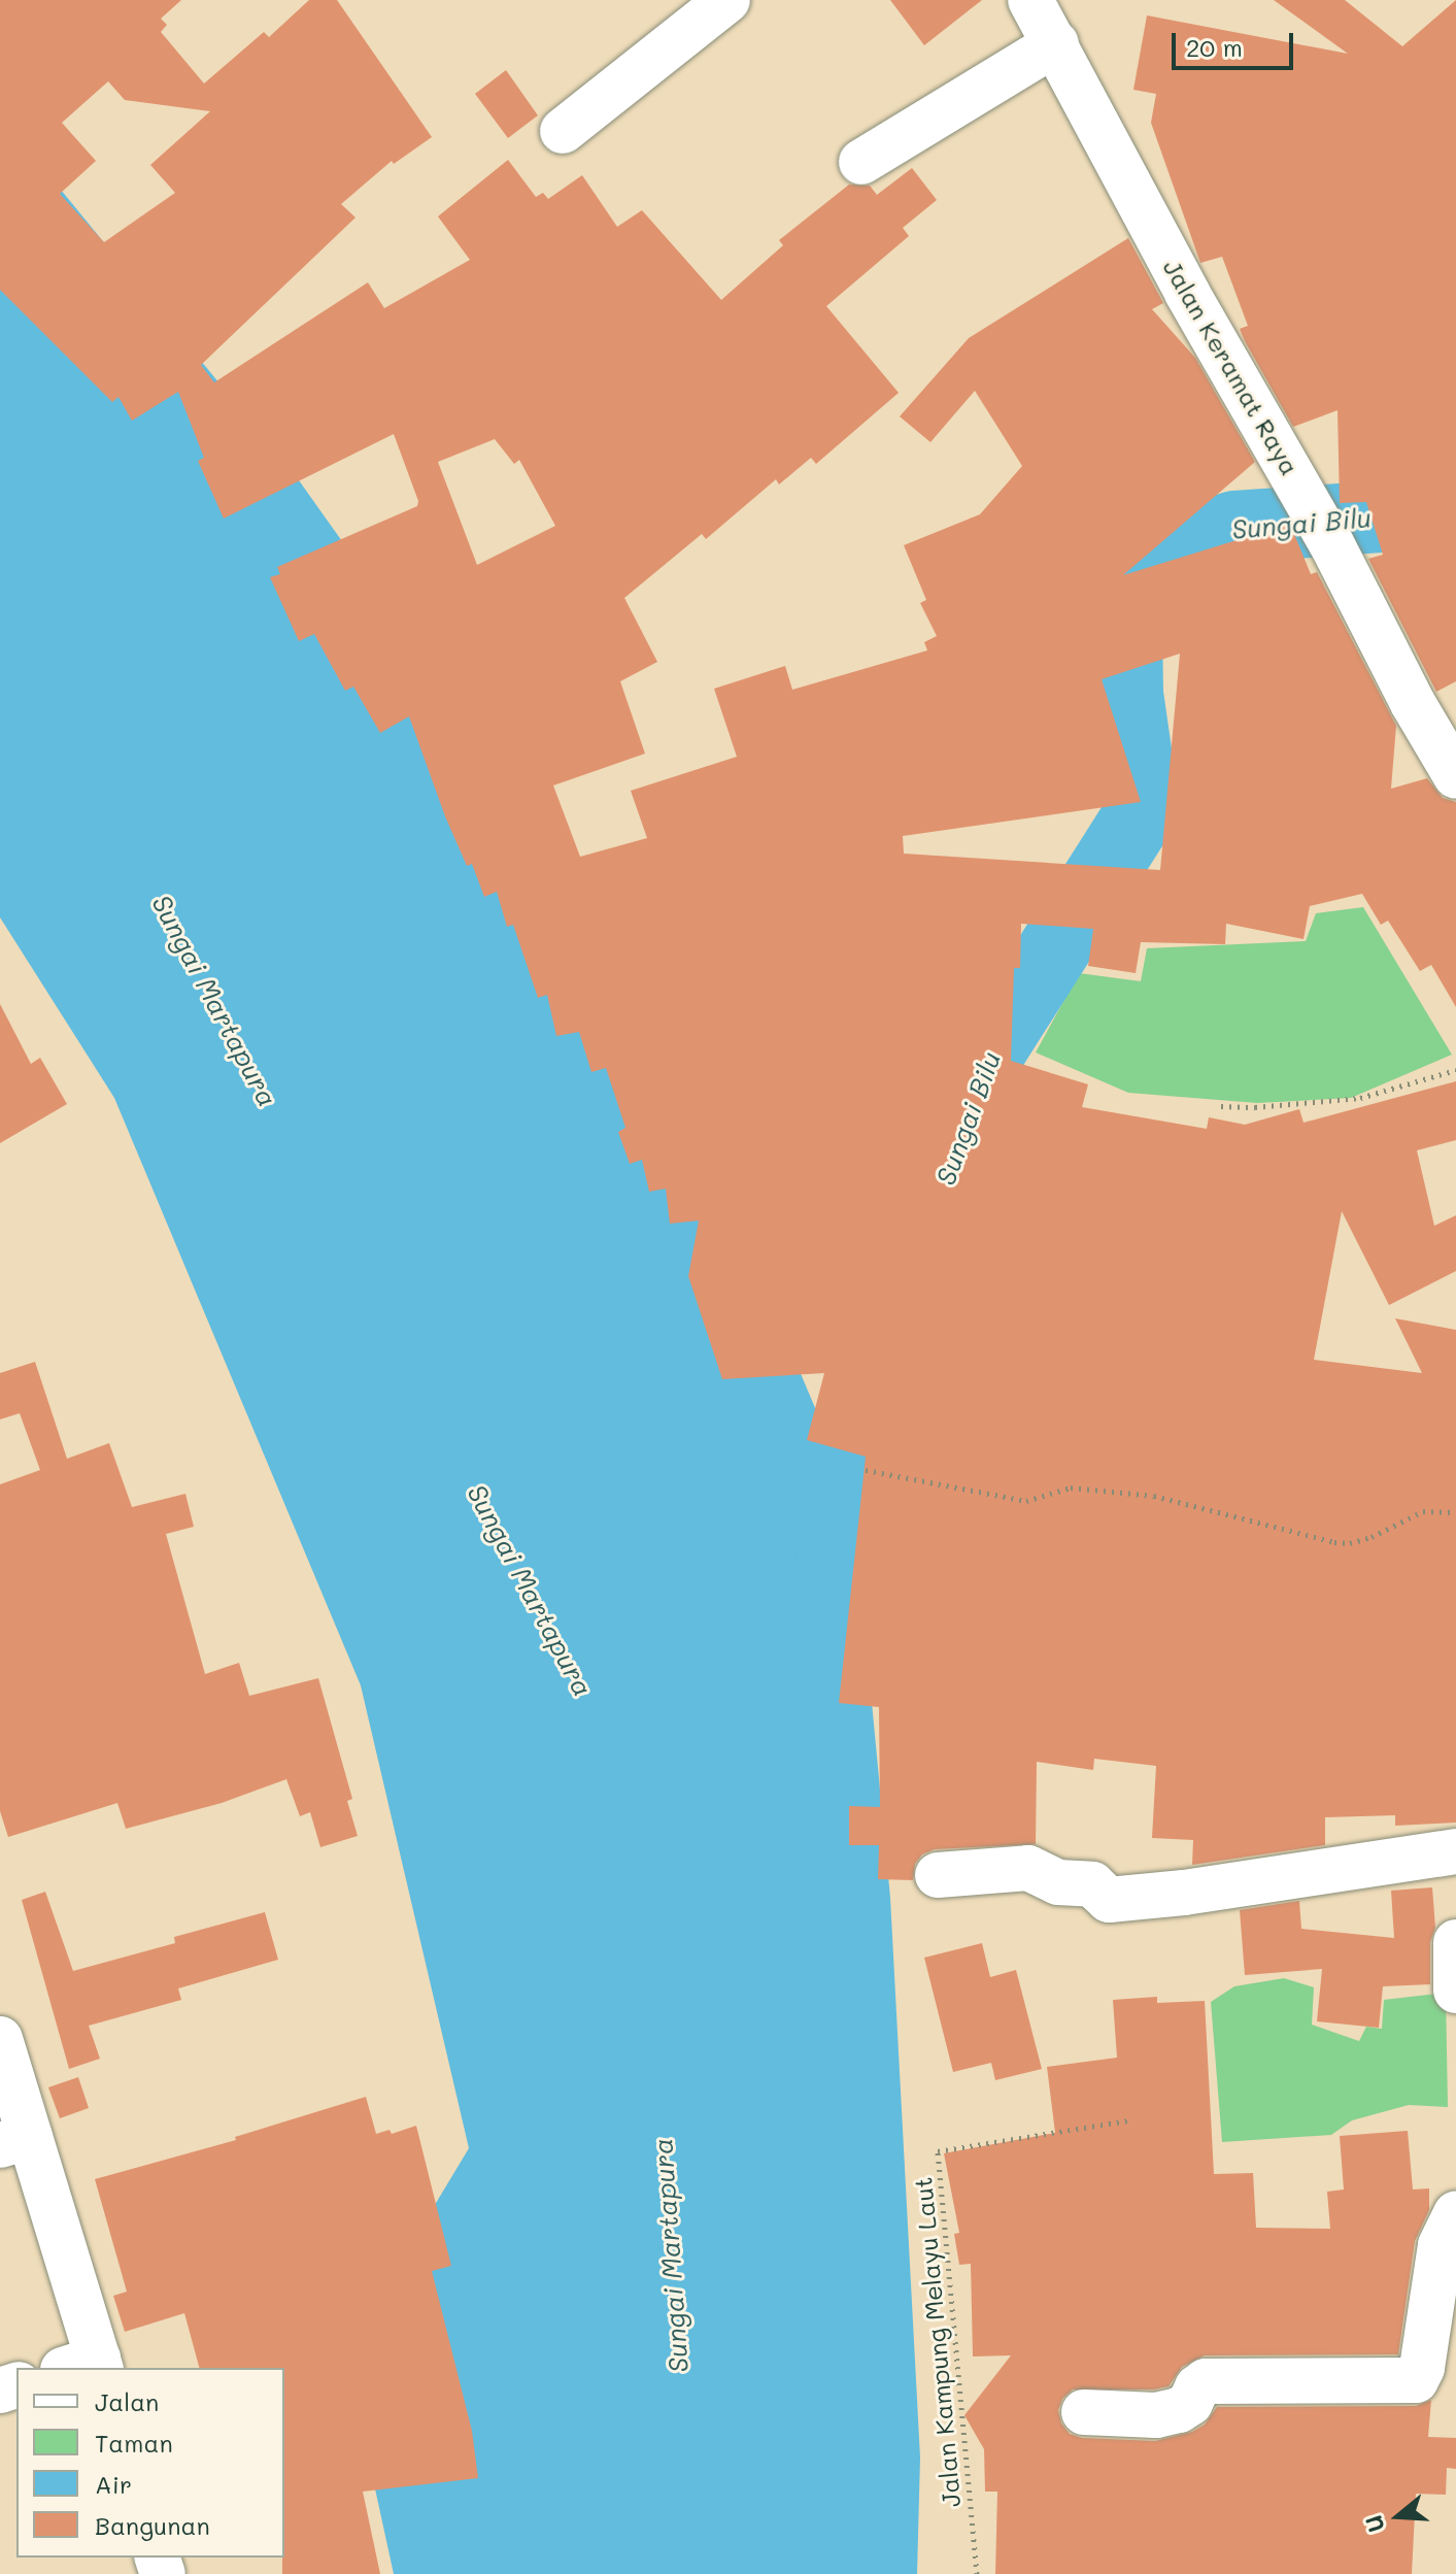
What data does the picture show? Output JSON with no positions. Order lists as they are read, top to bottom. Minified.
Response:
{"streets":{"street":["Jalan Keramat Raya"],"path":["Jalan Kampung Melayu Laut"]},"water":["Sungai Bilu","Sungai Martapura"],"legend":["Jalan","Taman","Air","Bangunan"],"scale_bar":"20 m","north":"left"}
